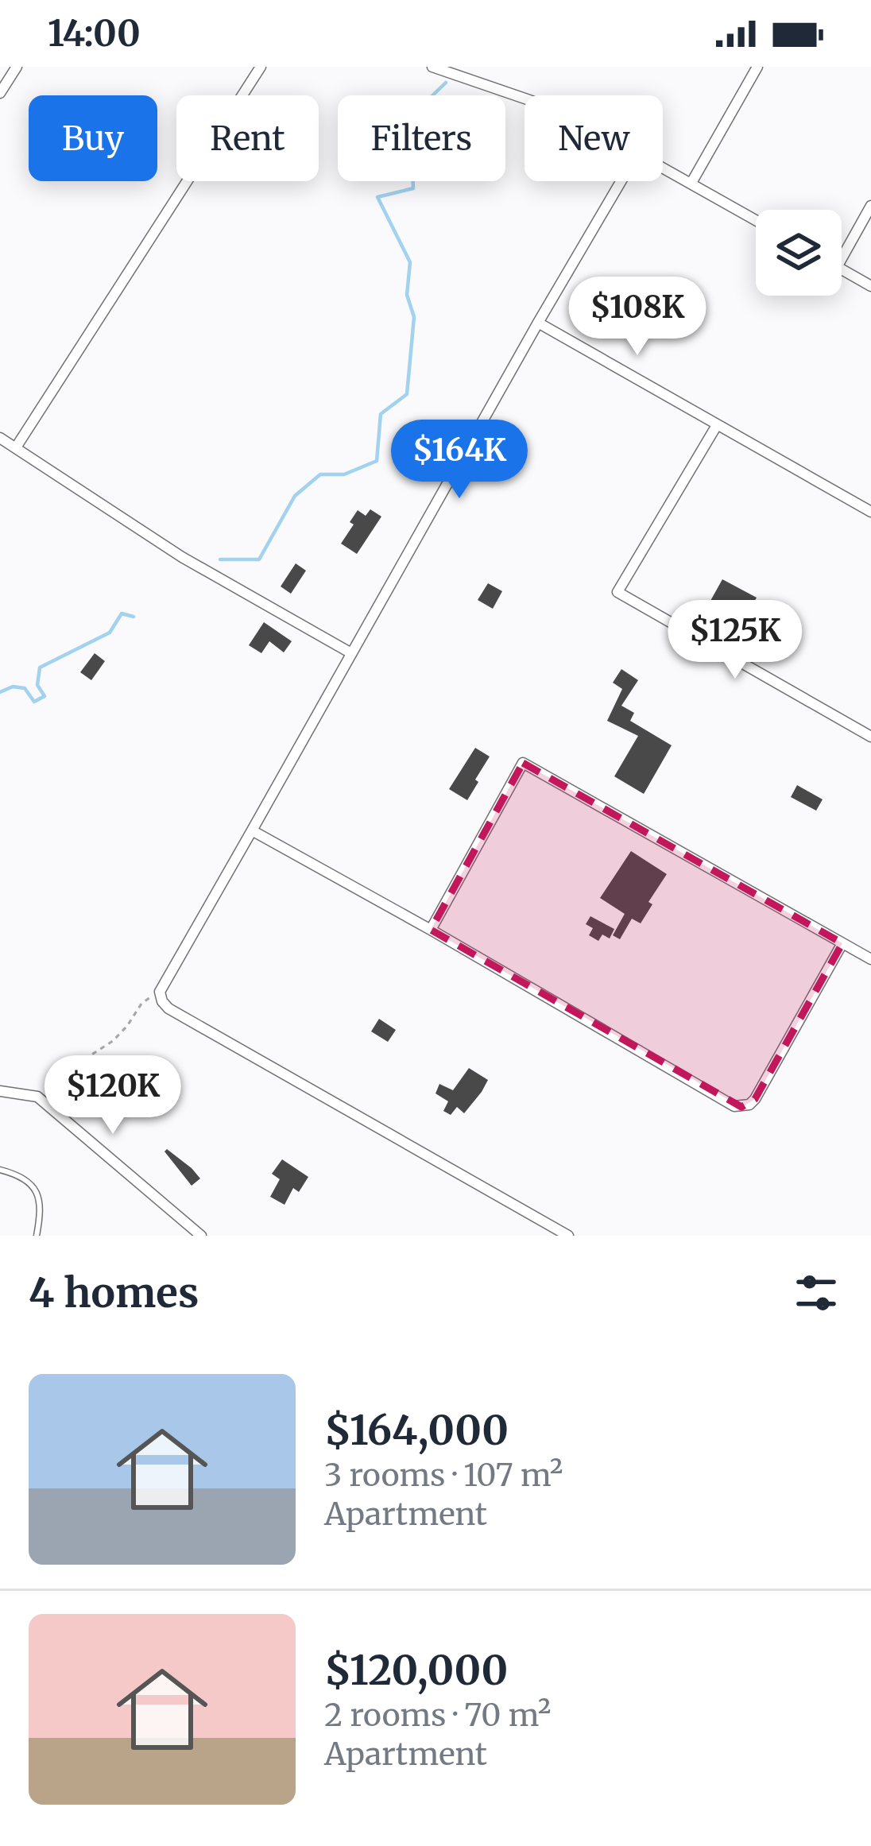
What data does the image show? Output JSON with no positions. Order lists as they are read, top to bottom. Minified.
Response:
{"page":{"status":"14:00","chip":["Buy","Rent","Filters","New"],"price":["$108K","$164K","$125K","$120K"],"heading":"4 homes","list":[{"name":"$164,000","note":"3 rooms · 107 m² · Apartment"},{"name":"$120,000","note":"2 rooms · 70 m² · Apartment"}]}}
